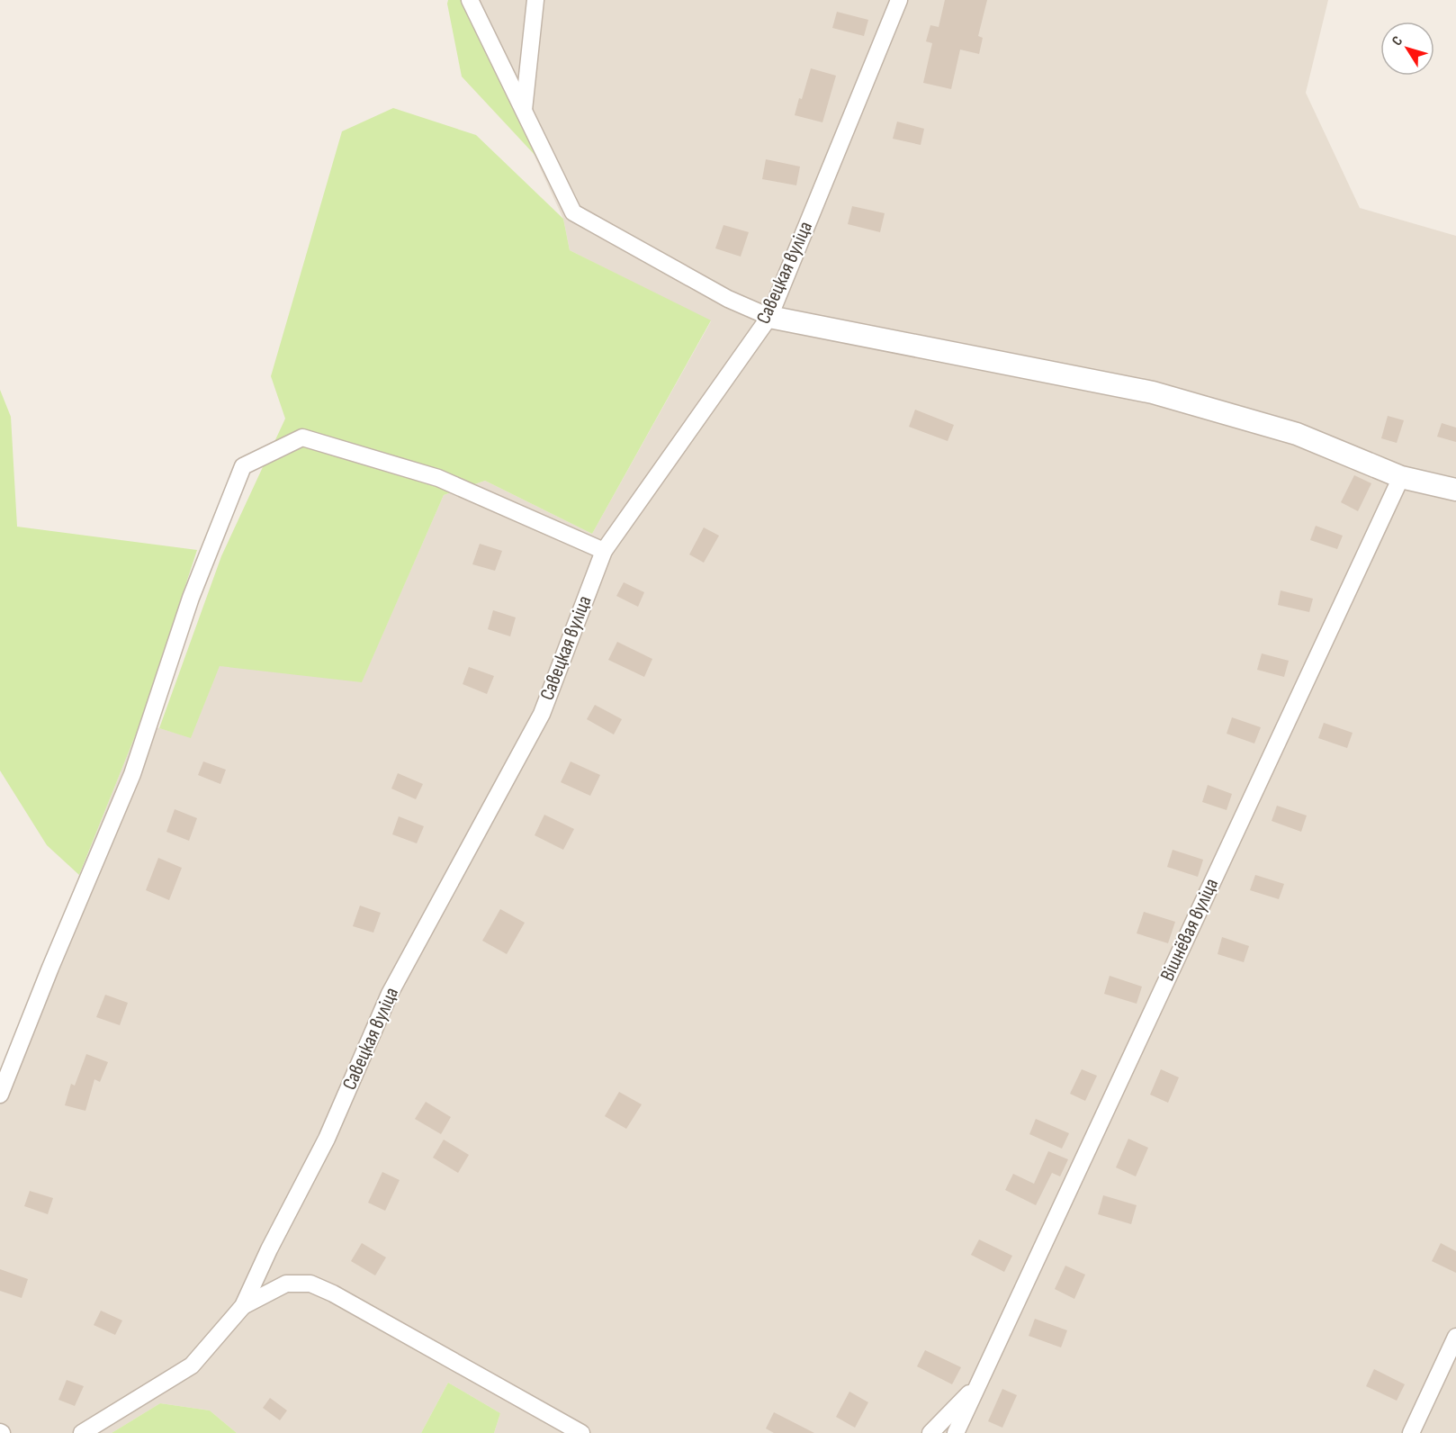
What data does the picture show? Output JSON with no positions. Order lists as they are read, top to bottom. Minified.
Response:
{"streets":{"street":["Савецкая вуліца","Вішнёвая вуліца"]},"north":"top left"}
